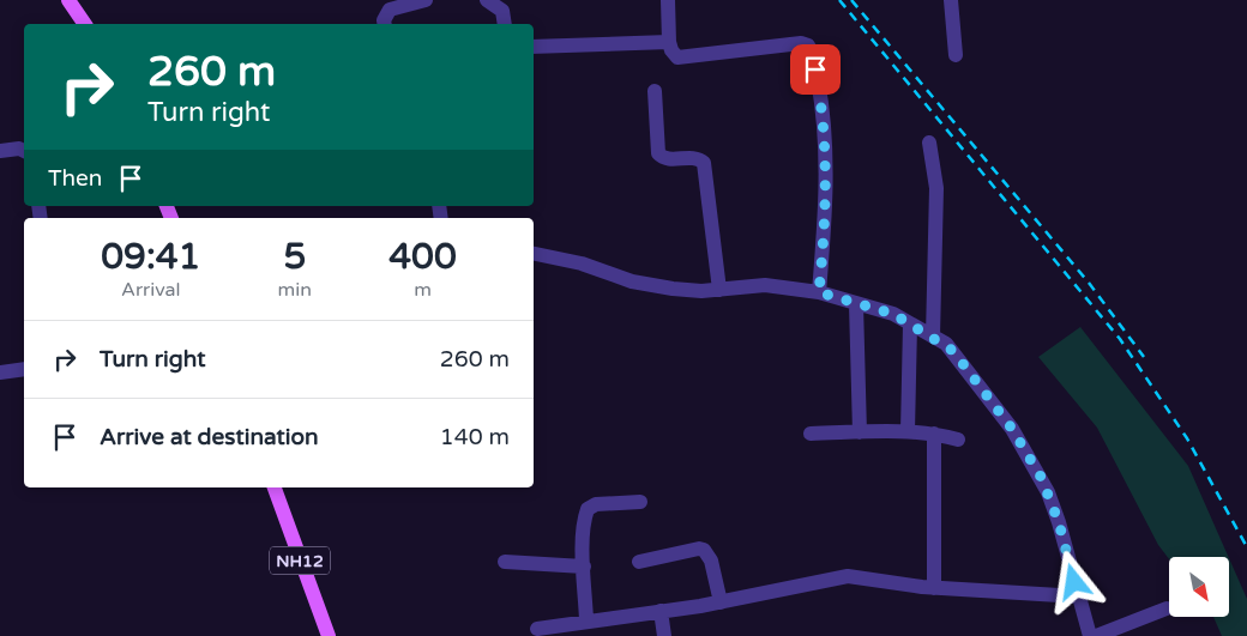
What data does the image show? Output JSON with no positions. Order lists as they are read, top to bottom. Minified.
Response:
{"streets":{"main road":["NH12"]},"north":"bottom right","page":{"turn":["260 m","Turn right"],"then":"Then","eta":["09:41","Arrival","5","min","400","m"],"list":[{"name":"Turn right","value":"260 m"},{"name":"Arrive at destination","value":"140 m"}]}}
